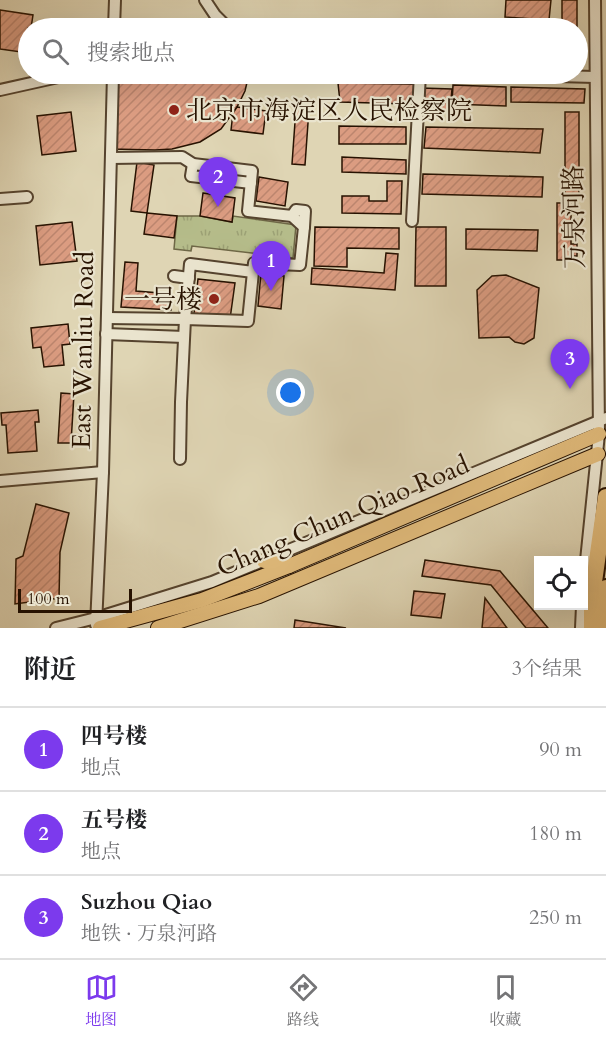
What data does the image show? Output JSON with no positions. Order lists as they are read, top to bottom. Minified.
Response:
{"streets":{"main road":["Chang Chun Qiao Road"],"street":["万泉河路","East Wanliu Road"]},"crossings":[["万泉河路","Chang Chun Qiao Road"],["East Wanliu Road","Chang Chun Qiao Road"]],"places":["北京市海淀区人民检察院","一号楼"],"scale_bar":"100 m","page":{"search":"搜索地点","pins":["2","1","3"],"scale":"100 m","heading":["附近","3个结果"],"list":[{"mark":"1","name":"四号楼","note":"地点","value":"90 m"},{"mark":"2","name":"五号楼","note":"地点","value":"180 m"},{"mark":"3","name":"Suzhou Qiao","note":"地铁 · 万泉河路","value":"250 m"}],"nav":["地图","路线","收藏"]}}
